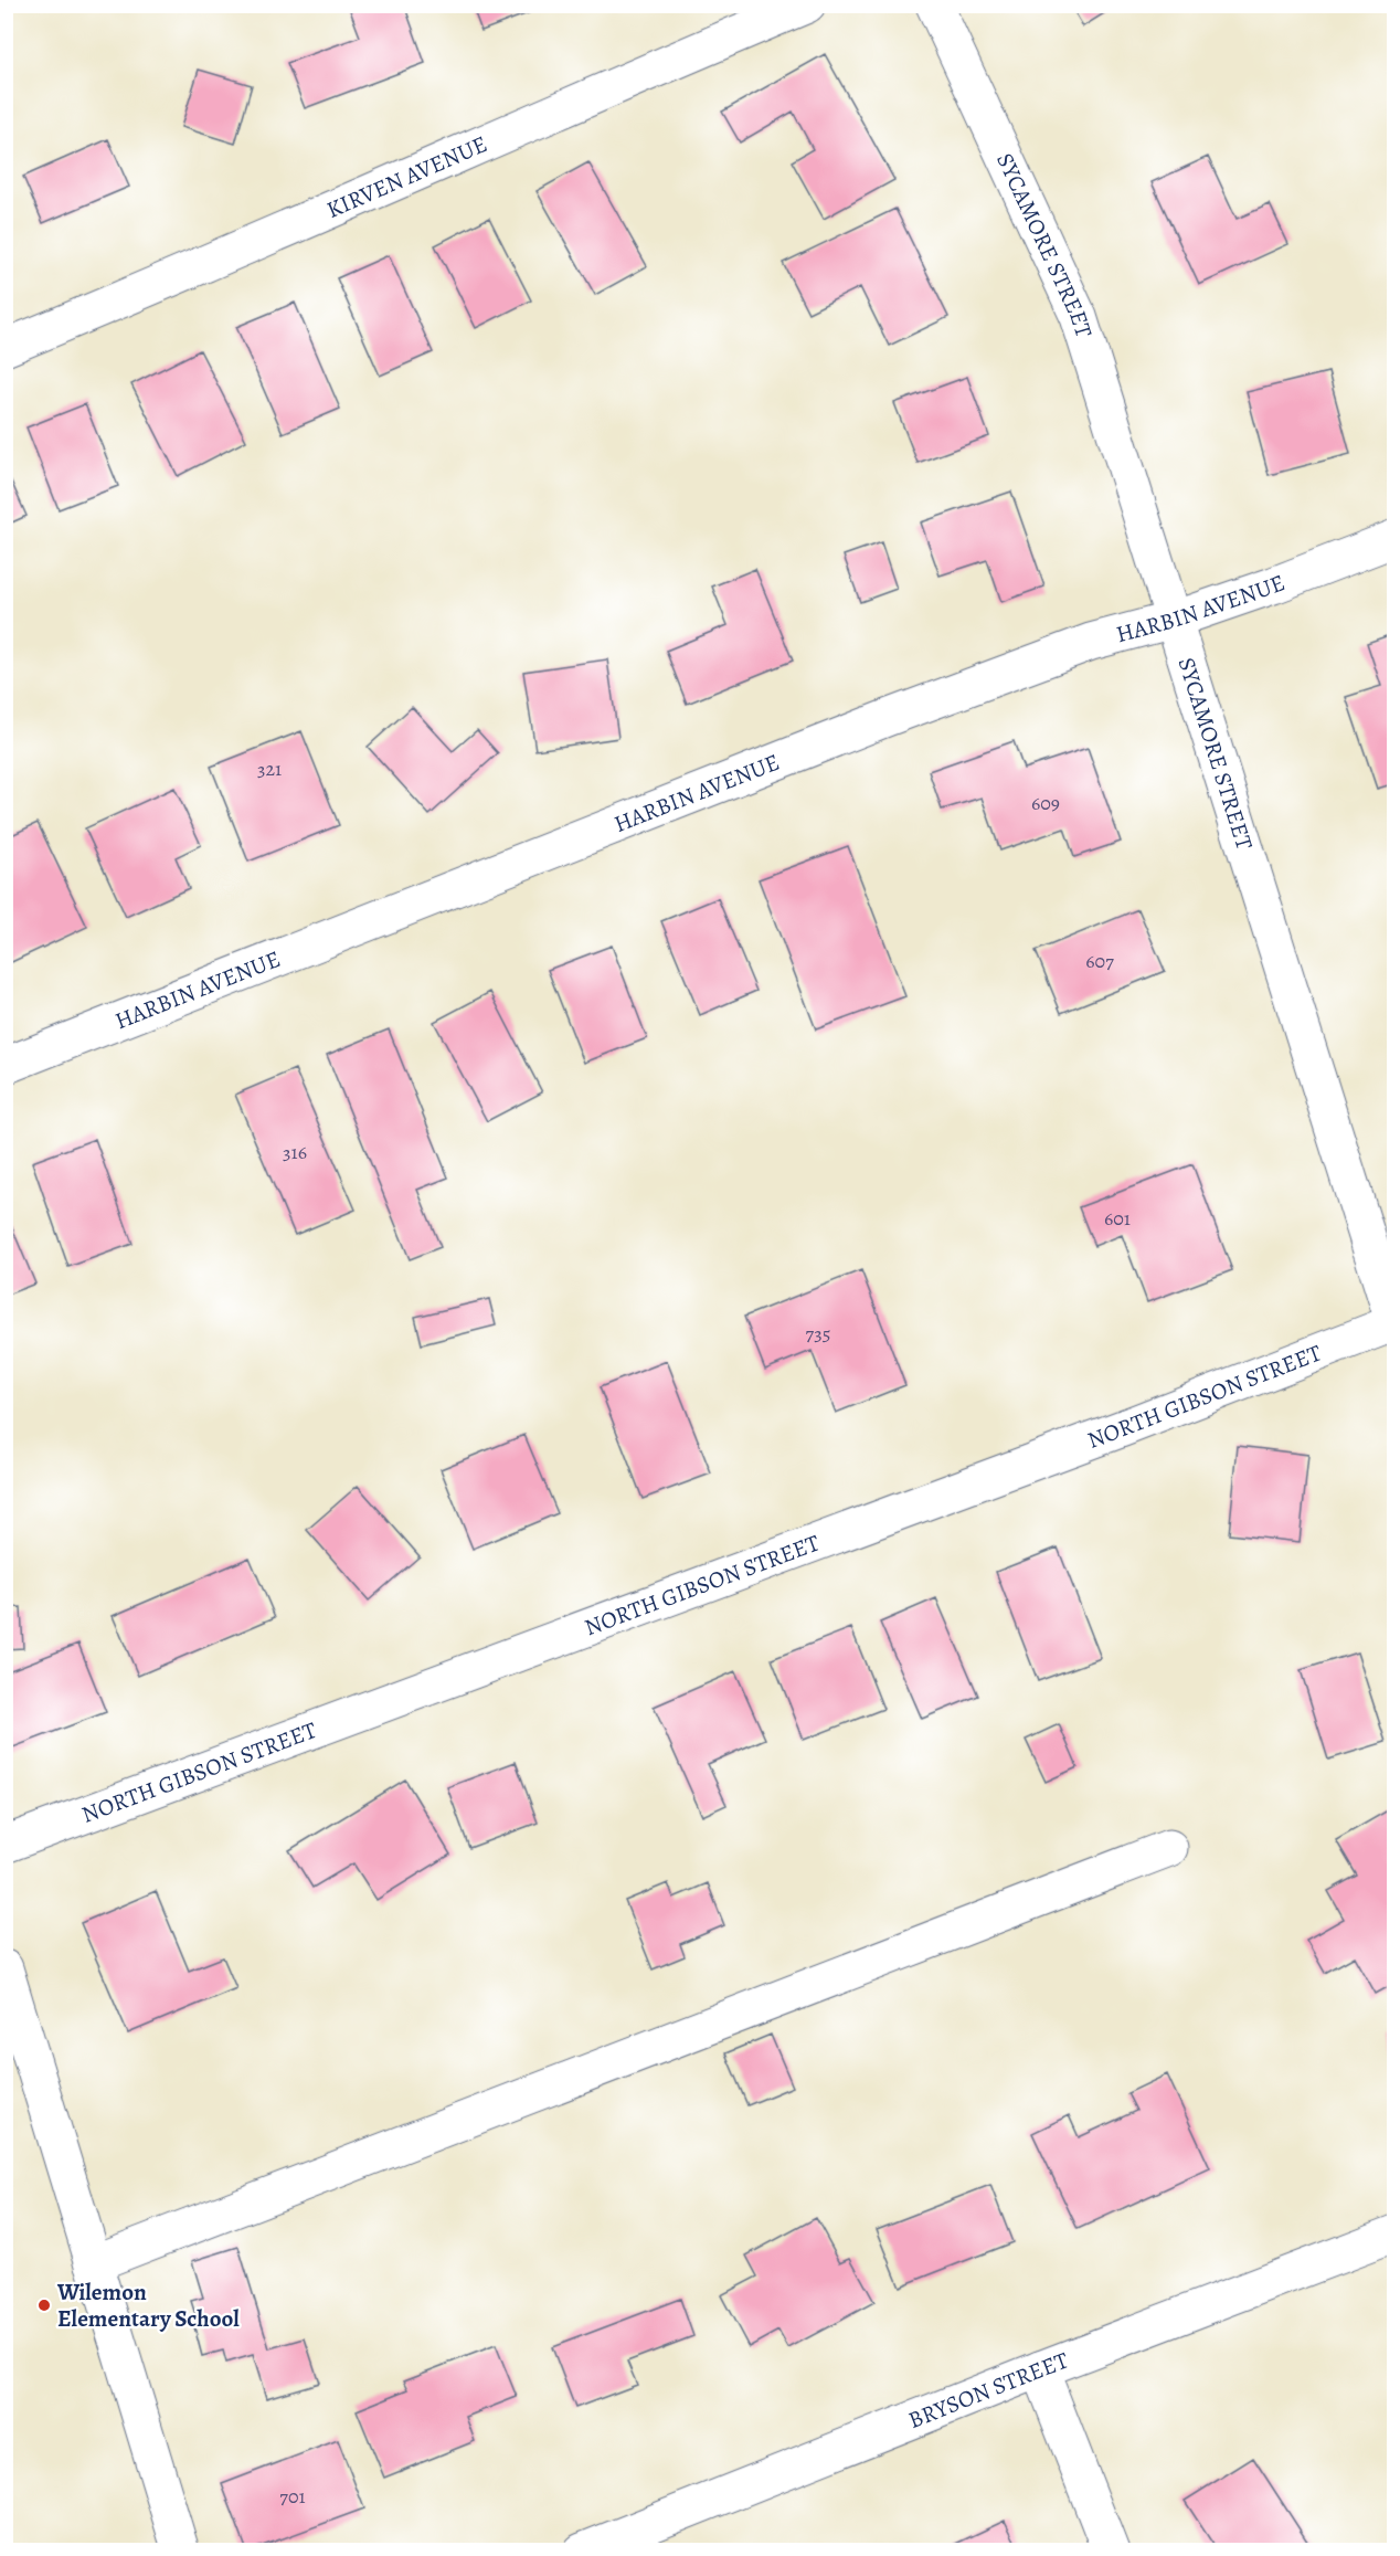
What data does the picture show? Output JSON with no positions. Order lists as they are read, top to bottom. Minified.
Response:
{"streets":{"street":["KIRVEN AVENUE","SYCAMORE STREET","HARBIN AVENUE","NORTH GIBSON STREET","BRYSON STREET"]},"crossings":[["SYCAMORE STREET","HARBIN AVENUE"],["SYCAMORE STREET","NORTH GIBSON STREET"]],"places":["Wilemon Elementary School"],"house_numbers":["321","609","607","316","601","735","701"]}
